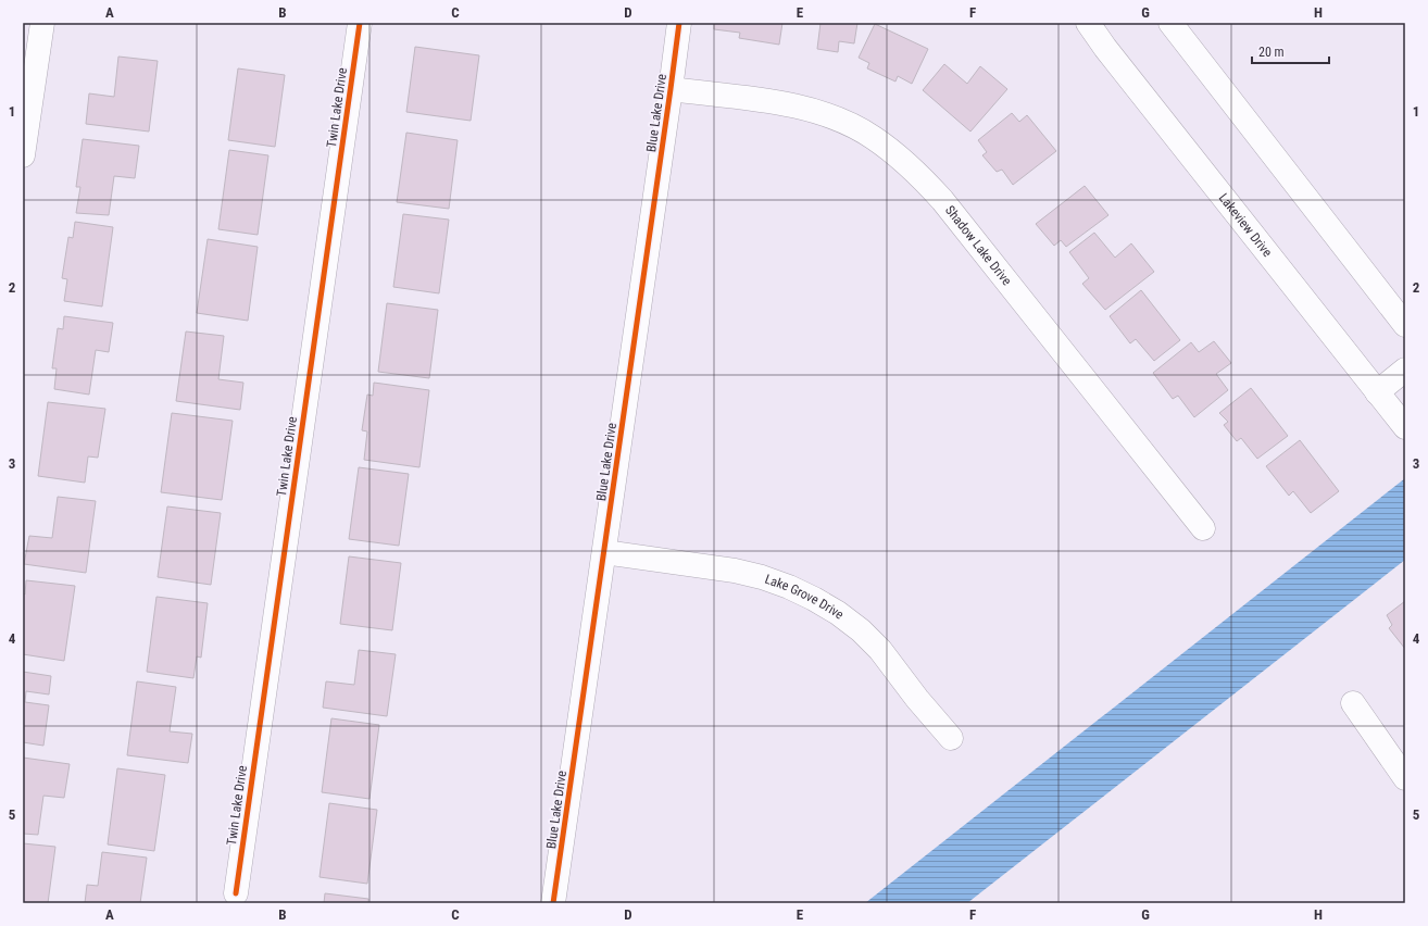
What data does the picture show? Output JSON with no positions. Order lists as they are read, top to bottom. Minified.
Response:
{"streets":{"street":["Twin Lake Drive","Blue Lake Drive","Lakeview Drive","Shadow Lake Drive","Lake Grove Drive"]},"crossings":[["Blue Lake Drive","Shadow Lake Drive"],["Blue Lake Drive","Lake Grove Drive"]],"scale_bar":"20 m","grid":{"columns":["A","B","C","D","E","F","G","H"],"rows":["1","2","3","4","5"]}}
